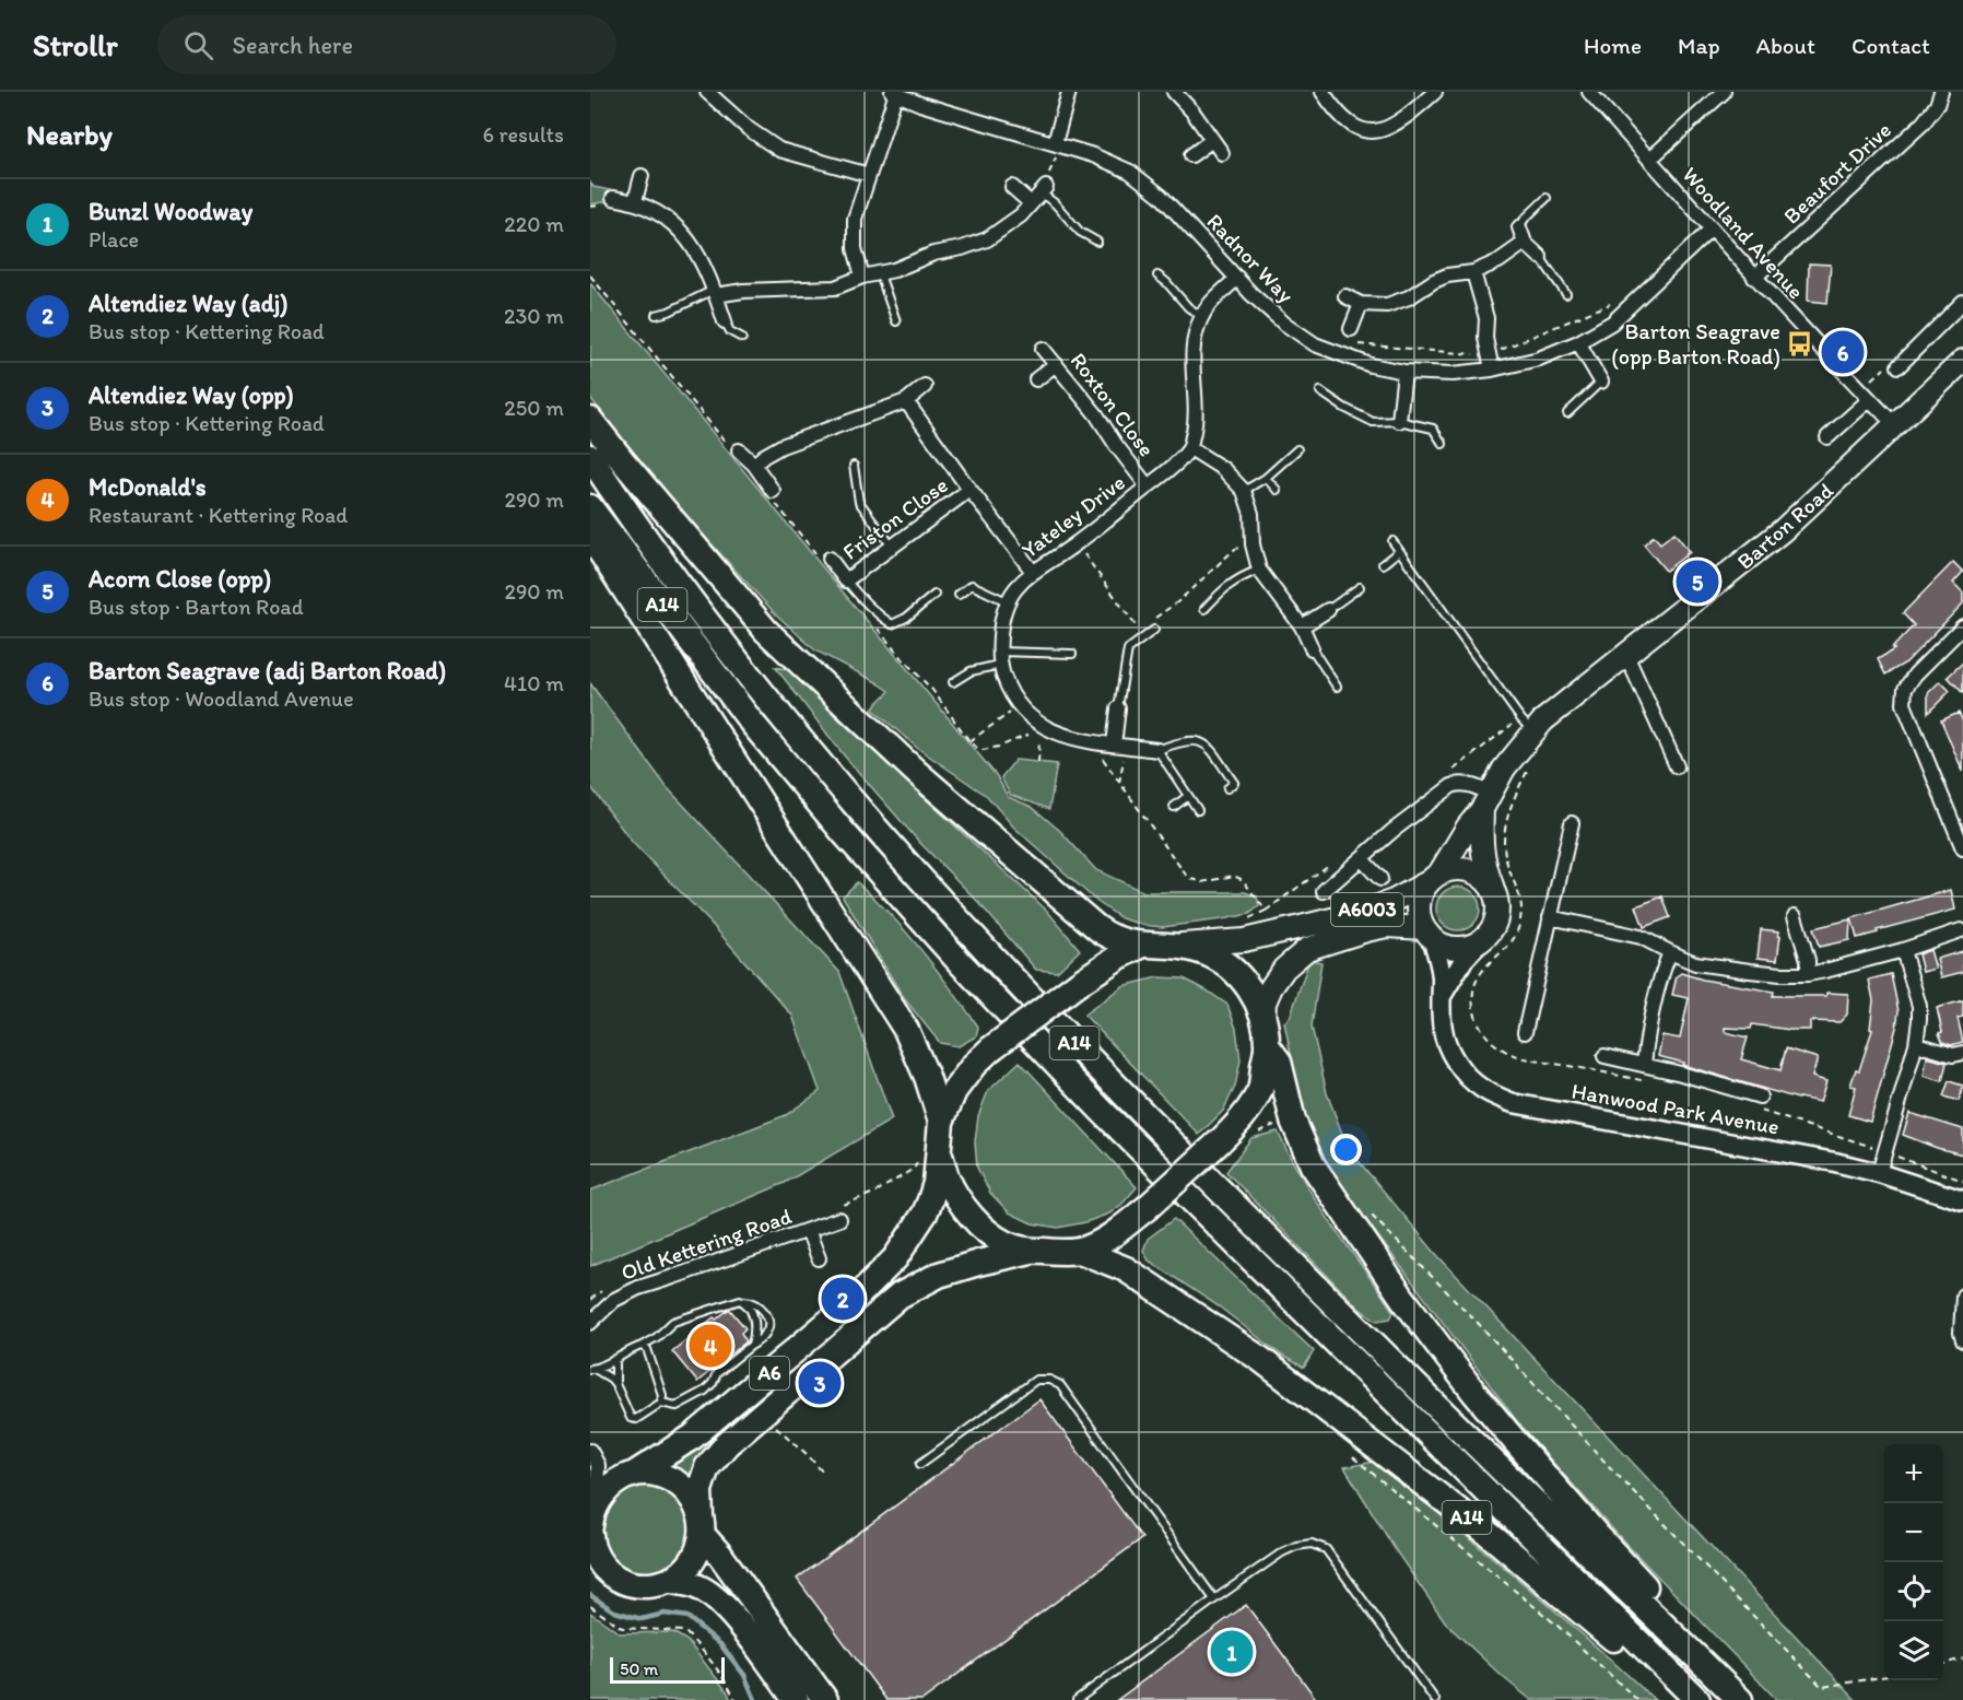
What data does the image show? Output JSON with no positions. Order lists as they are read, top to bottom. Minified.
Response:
{"streets":{"highway":["A14","A6"],"main road":["Barton Road","A6003"],"street":["Beaufort Drive","Woodland Avenue","Radnor Way","Roxton Close","Yateley Drive","Friston Close","Hanwood Park Avenue","Old Kettering Road"]},"crossings":[["Beaufort Drive","Woodland Avenue"],["Woodland Avenue","Radnor Way"],["Woodland Avenue","Barton Road"],["Roxton Close","Yateley Drive"],["Barton Road","A6003"],["Barton Road","Hanwood Park Avenue"],["A6003","Hanwood Park Avenue"]],"places":{"bus stop":["Barton Seagrave (opp Barton Road)"]},"scale_bar":"50 m","page":{"header":"Strollr","search":"Search here","nav":["Home","Map","About","Contact"],"heading":["Nearby","6 results"],"list":[{"mark":"1","name":"Bunzl Woodway","note":"Place","value":"220 m"},{"mark":"2","name":"Altendiez Way (adj)","note":"Bus stop · Kettering Road","value":"230 m"},{"mark":"3","name":"Altendiez Way (opp)","note":"Bus stop · Kettering Road","value":"250 m"},{"mark":"4","name":"McDonald's","note":"Restaurant · Kettering Road","value":"290 m"},{"mark":"5","name":"Acorn Close (opp)","note":"Bus stop · Barton Road","value":"290 m"},{"mark":"6","name":"Barton Seagrave (adj Barton Road)","note":"Bus stop · Woodland Avenue","value":"410 m"}],"pins":["6","5","2","4","3","1"],"map_buttons":["+","−"],"scale":"50 m"}}
